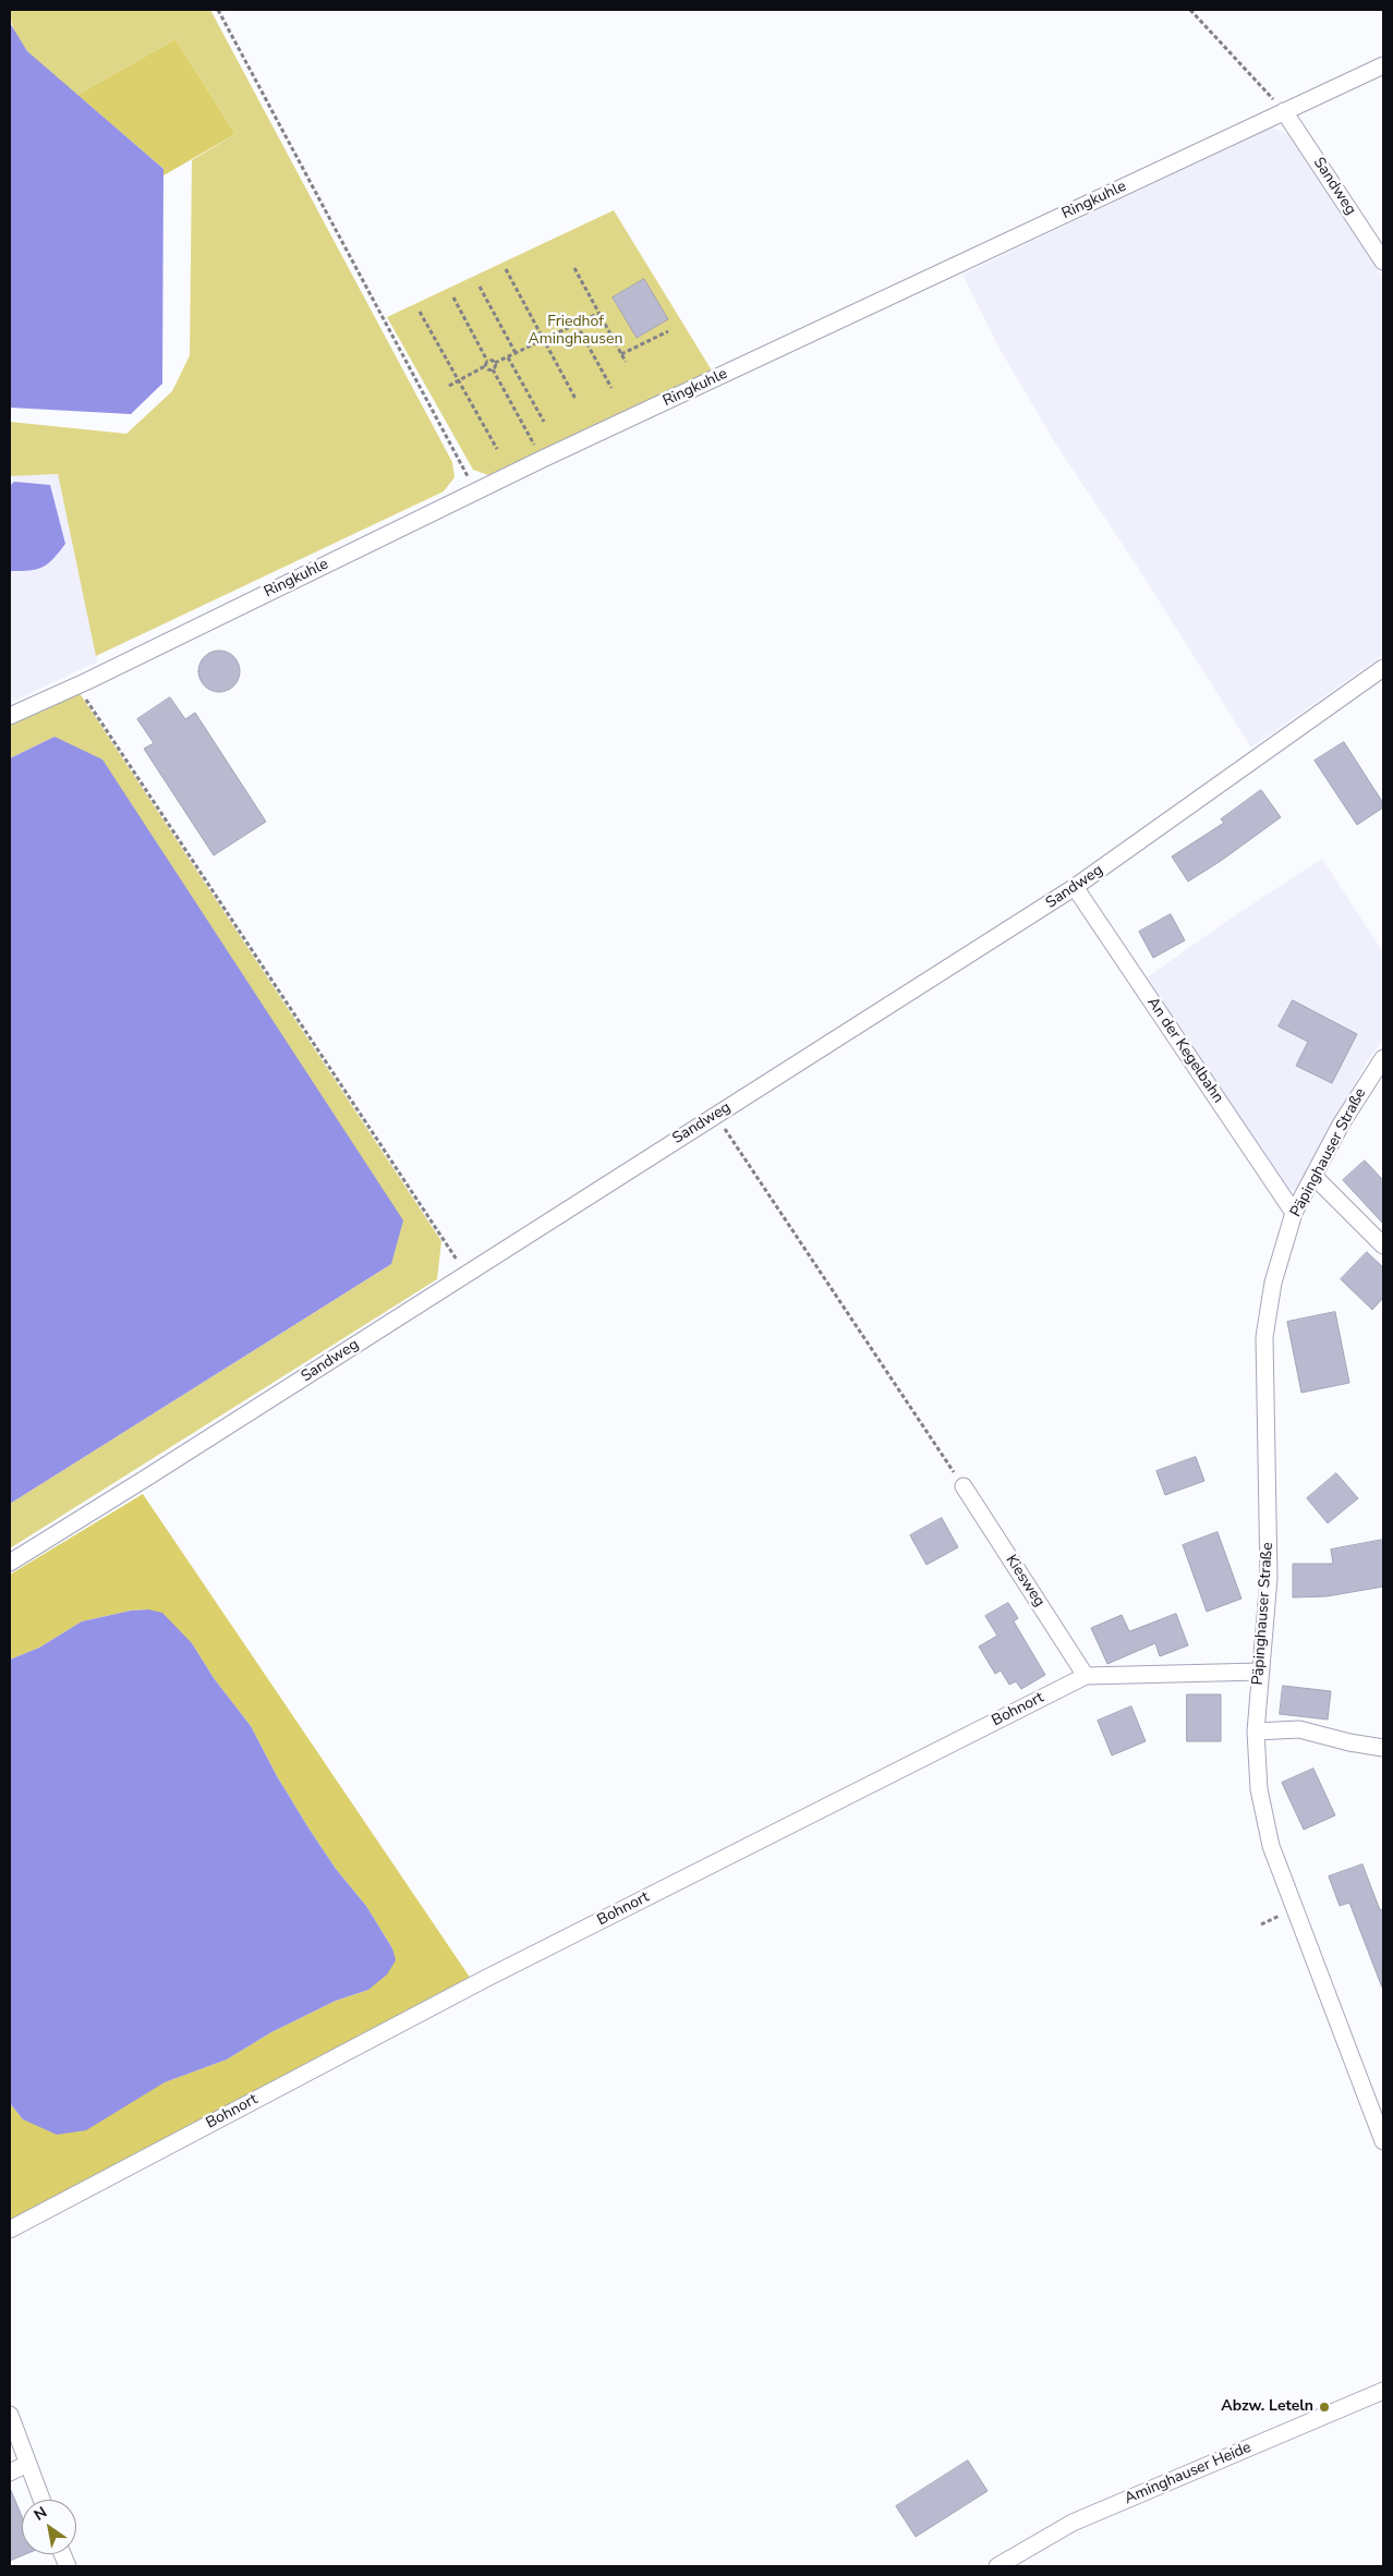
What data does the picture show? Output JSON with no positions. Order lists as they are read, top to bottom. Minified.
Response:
{"streets":{"street":["Sandweg","Ringkuhle","An der Kegelbahn","Päpinghauser Straße","Kiesweg","Bohnort","Aminghauser Heide"]},"crossings":[["Sandweg","Ringkuhle"],["Sandweg","An der Kegelbahn"],["An der Kegelbahn","Päpinghauser Straße"],["Päpinghauser Straße","Bohnort"],["Kiesweg","Bohnort"]],"parks":["Friedhof Aminghausen"],"places":["Abzw. Leteln"],"north":"top left"}
